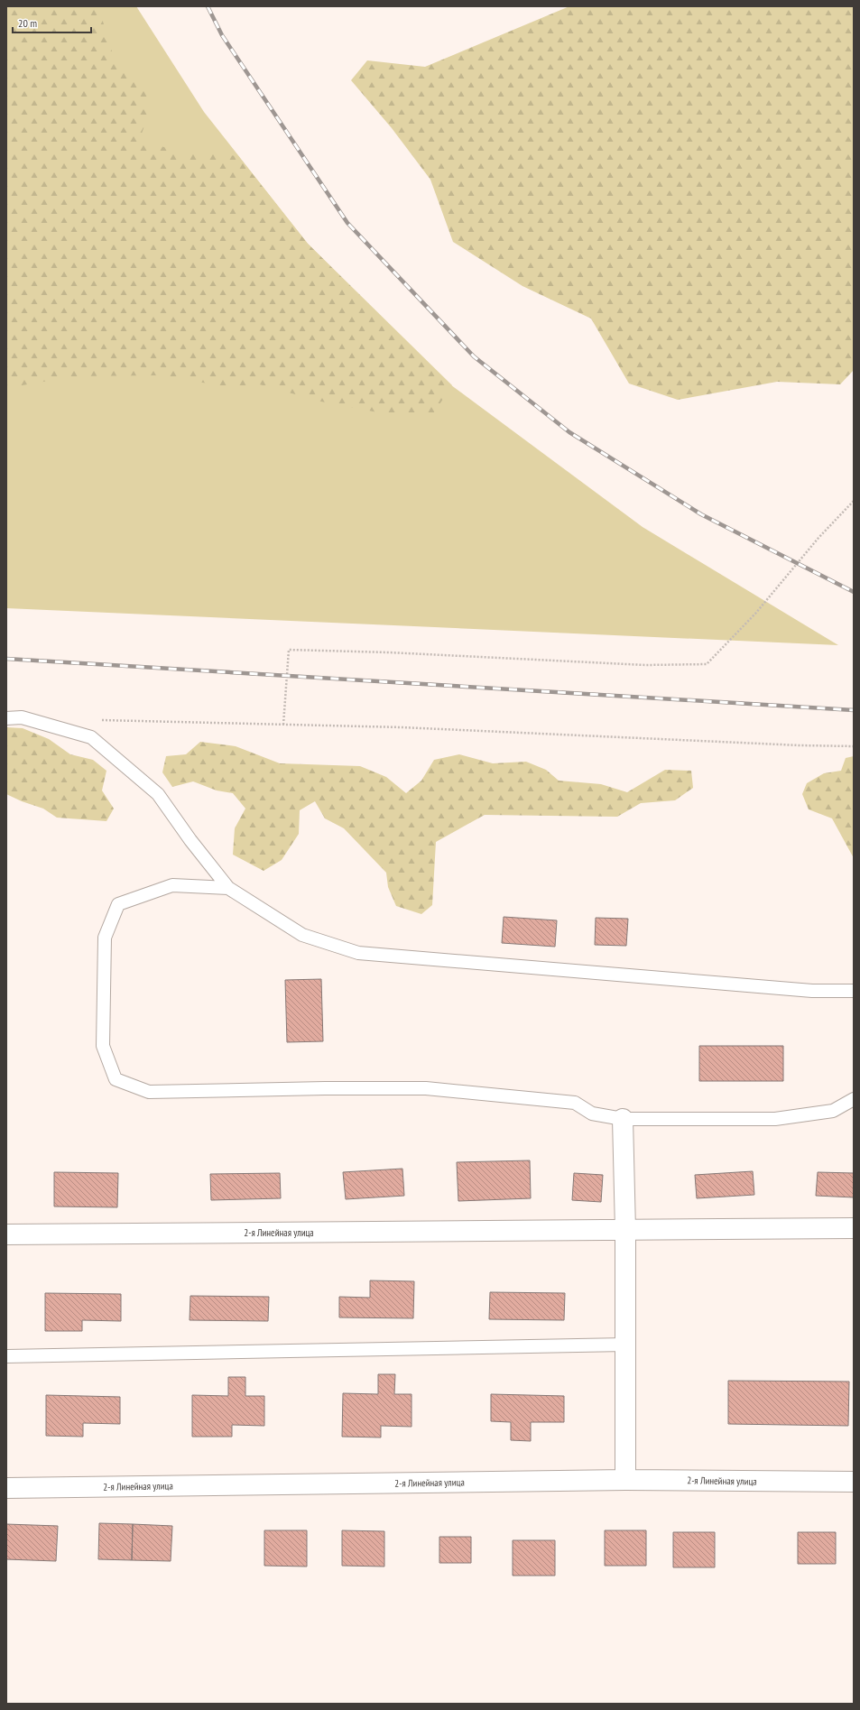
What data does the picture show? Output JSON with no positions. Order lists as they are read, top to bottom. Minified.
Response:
{"streets":{"street":["2-я Линейная улица"]},"scale_bar":"20 m"}
